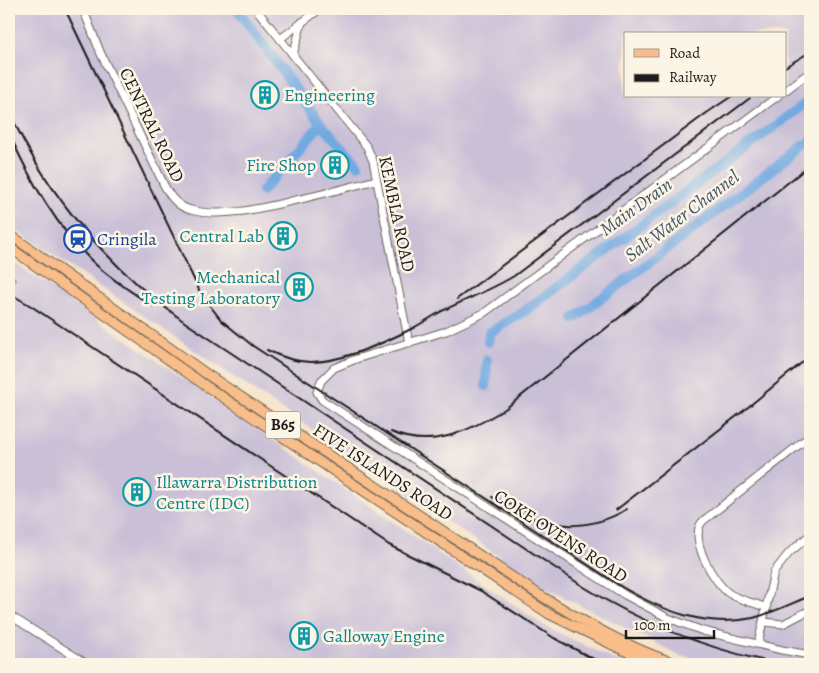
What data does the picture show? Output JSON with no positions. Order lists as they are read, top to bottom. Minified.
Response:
{"streets":{"main road":["B65","FIVE ISLANDS ROAD"],"street":["CENTRAL ROAD","KEMBLA ROAD","COKE OVENS ROAD"]},"crossings":[["CENTRAL ROAD","KEMBLA ROAD"],["KEMBLA ROAD","COKE OVENS ROAD"]],"water":["Main Drain","Salt Water Channel"],"places":{"building":["Engineering","Fire Shop","Central Lab","Mechanical Testing Laboratory","Illawarra Distribution Centre (IDC)","Galloway Engine"],"station":["Cringila"]},"legend":["Road","Railway"],"scale_bar":"100 m"}
